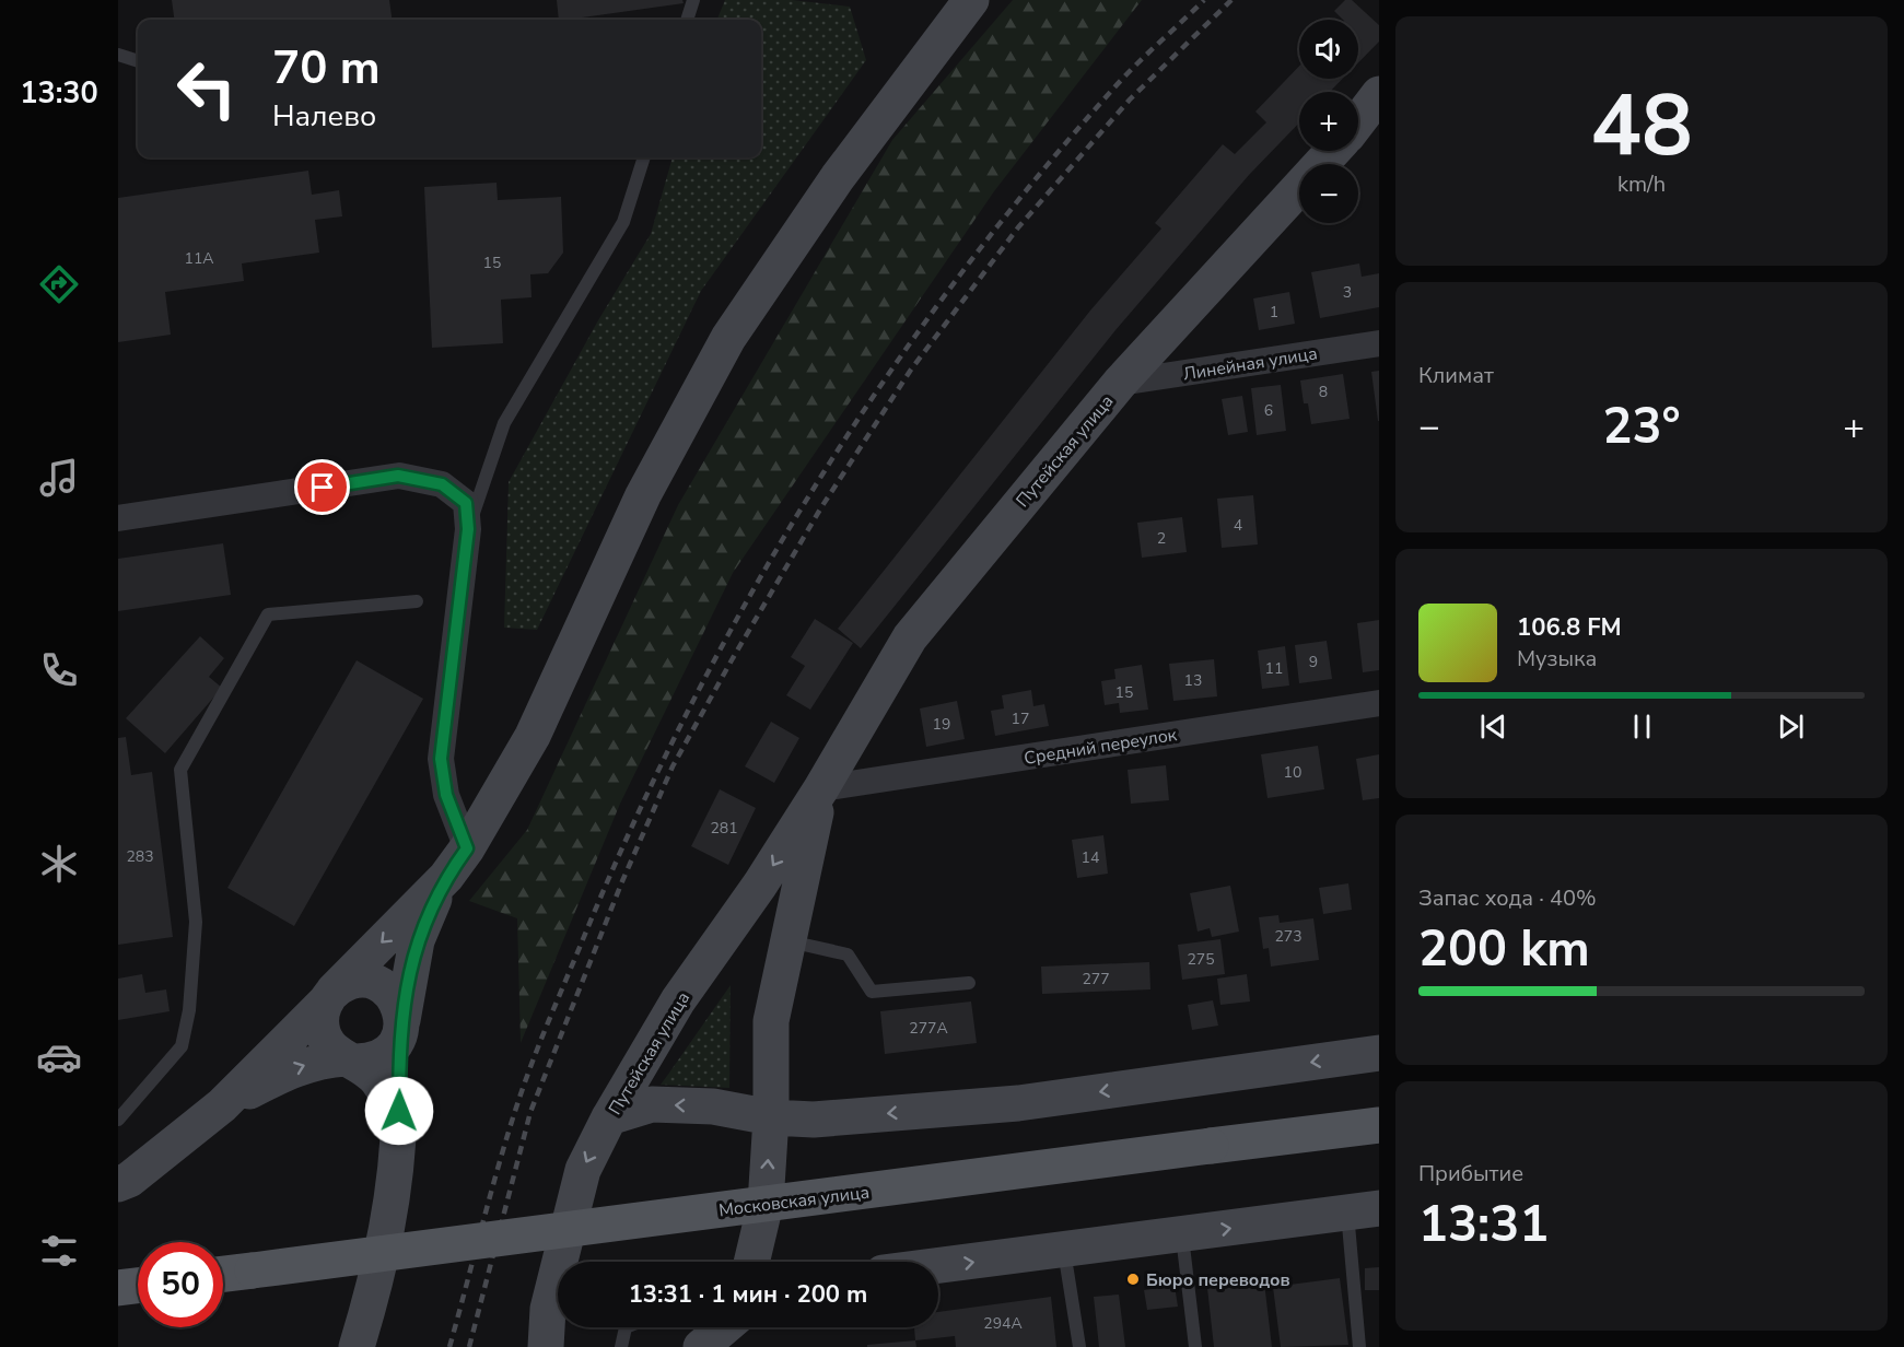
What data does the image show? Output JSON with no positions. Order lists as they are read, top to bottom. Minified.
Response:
{"streets":{"main road":["Путейская улица","Московская улица"],"street":["Линейная улица","Средний переулок"]},"crossings":[["Линейная улица","Путейская улица"],["Путейская улица","Средний переулок"]],"places":["Бюро переводов"],"house_numbers":["11А","15","3","1","8","6","4","2","9","11","13","15","17","19","10","281","283","14","273","275","277","277А","294А"],"page":{"tabs":"13:30","tile":[["48","km/h"],"Климат",["Запас хода · 40%","200 km"],["Прибытие","13:31"]],"map_buttons":["+","−"],"turn":["70 m","Налево"],"heat":["−","23°","+"],"song":["106.8 FM","Музыка"],"limit":"50","trip":"13:31 · 1 мин · 200 m"}}
